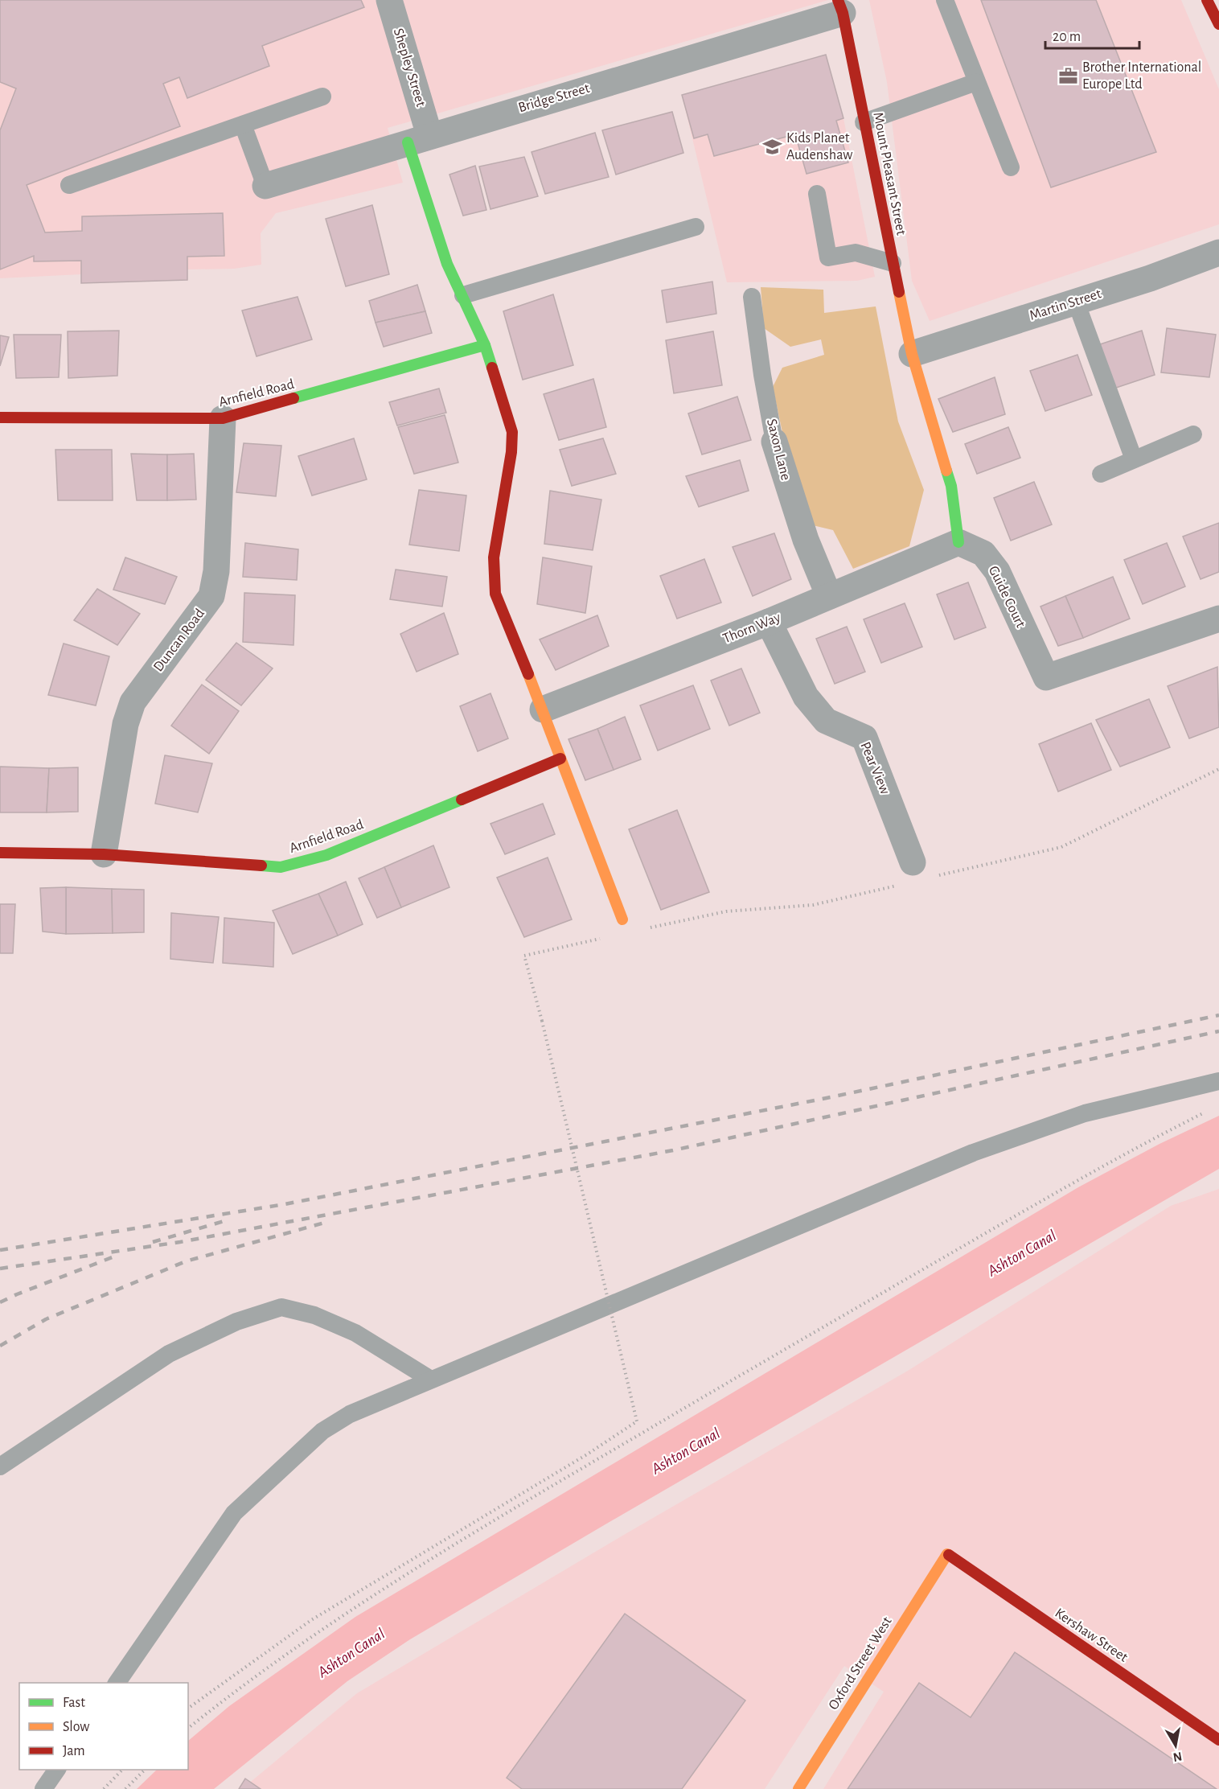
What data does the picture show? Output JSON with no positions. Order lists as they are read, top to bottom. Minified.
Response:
{"streets":{"main road":["Mount Pleasant Street","Arnfield Road","Kershaw Street","Oxford Street West"],"street":["Shepley Street","Bridge Street","Martin Street","Saxon Lane","Guide Court","Thorn Way","Duncan Road","Pear View"]},"crossings":[["Shepley Street","Bridge Street"],["Bridge Street","Mount Pleasant Street"],["Mount Pleasant Street","Martin Street"],["Arnfield Road","Duncan Road"],["Saxon Lane","Thorn Way"],["Guide Court","Thorn Way"],["Thorn Way","Pear View"],["Kershaw Street","Oxford Street West"]],"water":["Ashton Canal"],"places":{"office":["Brother International Europe Ltd"],"school or university":["Kids Planet Audenshaw"]},"legend":["Fast","Slow","Jam"],"scale_bar":"20 m","north":"bottom"}
